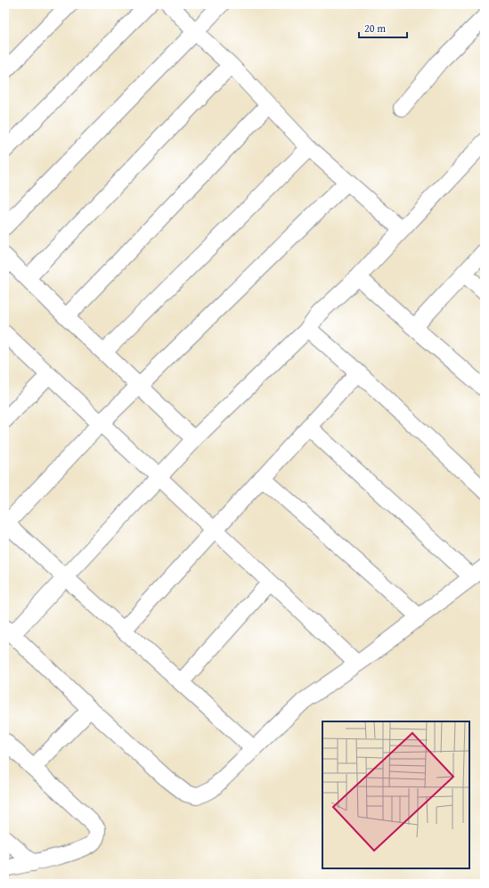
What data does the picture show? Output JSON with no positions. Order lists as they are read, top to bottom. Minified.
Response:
{"scale_bar":"20 m"}
